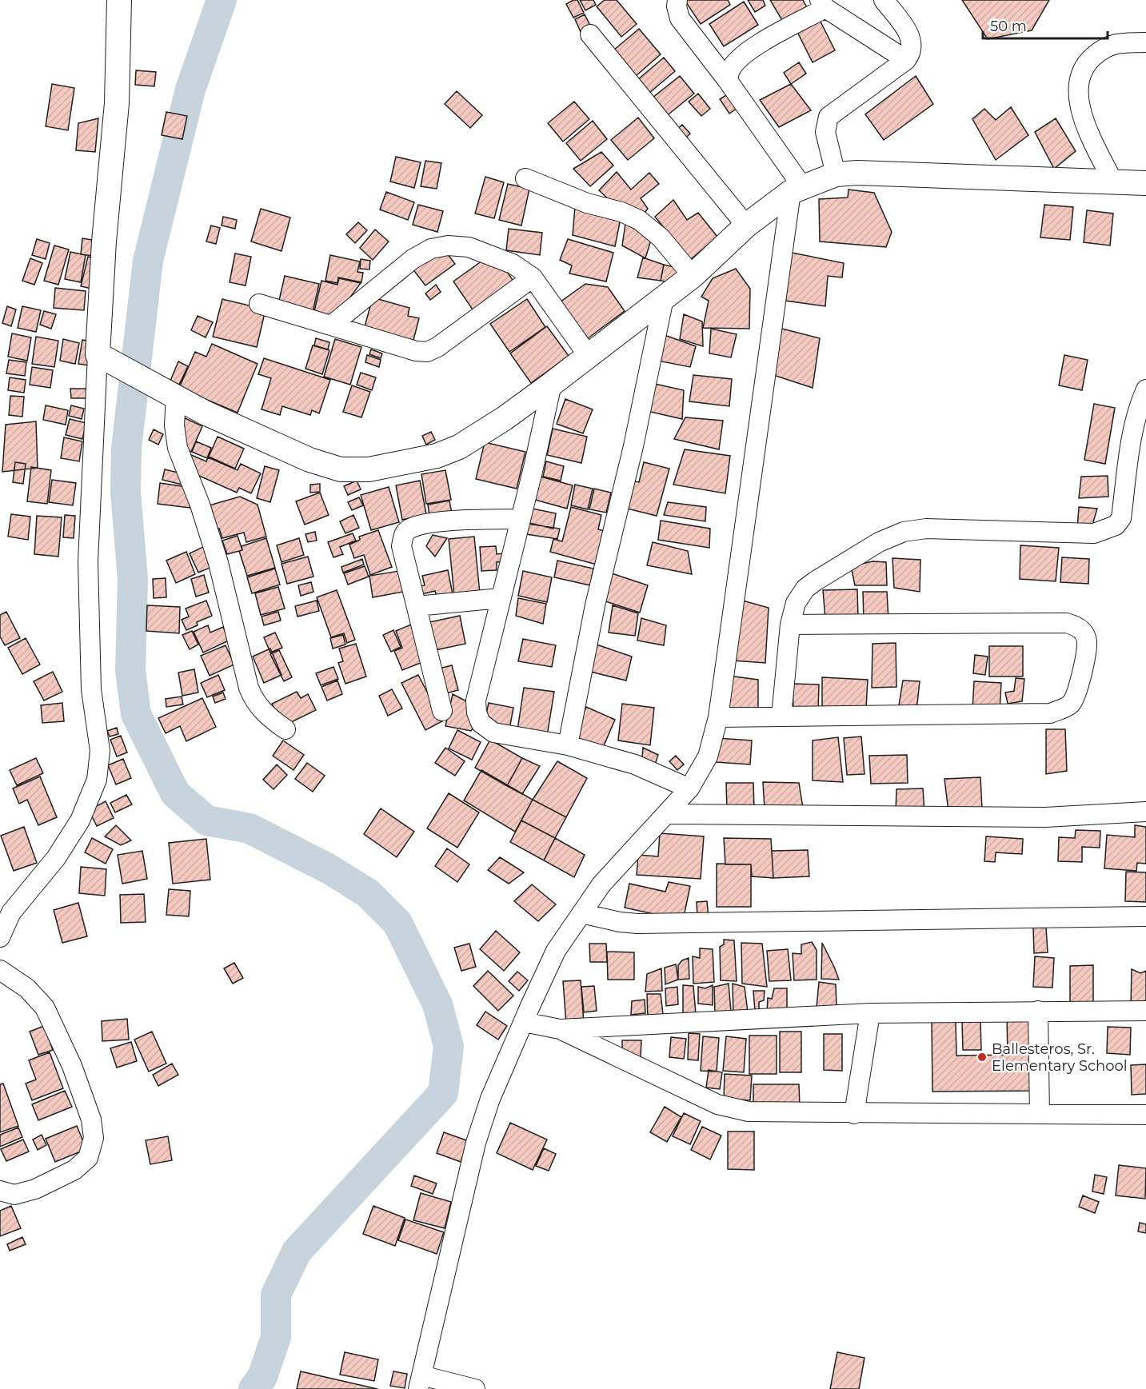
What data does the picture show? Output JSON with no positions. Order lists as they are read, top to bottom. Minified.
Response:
{"places":["Ballesteros, Sr. Elementary School"],"scale_bar":"50 m"}
